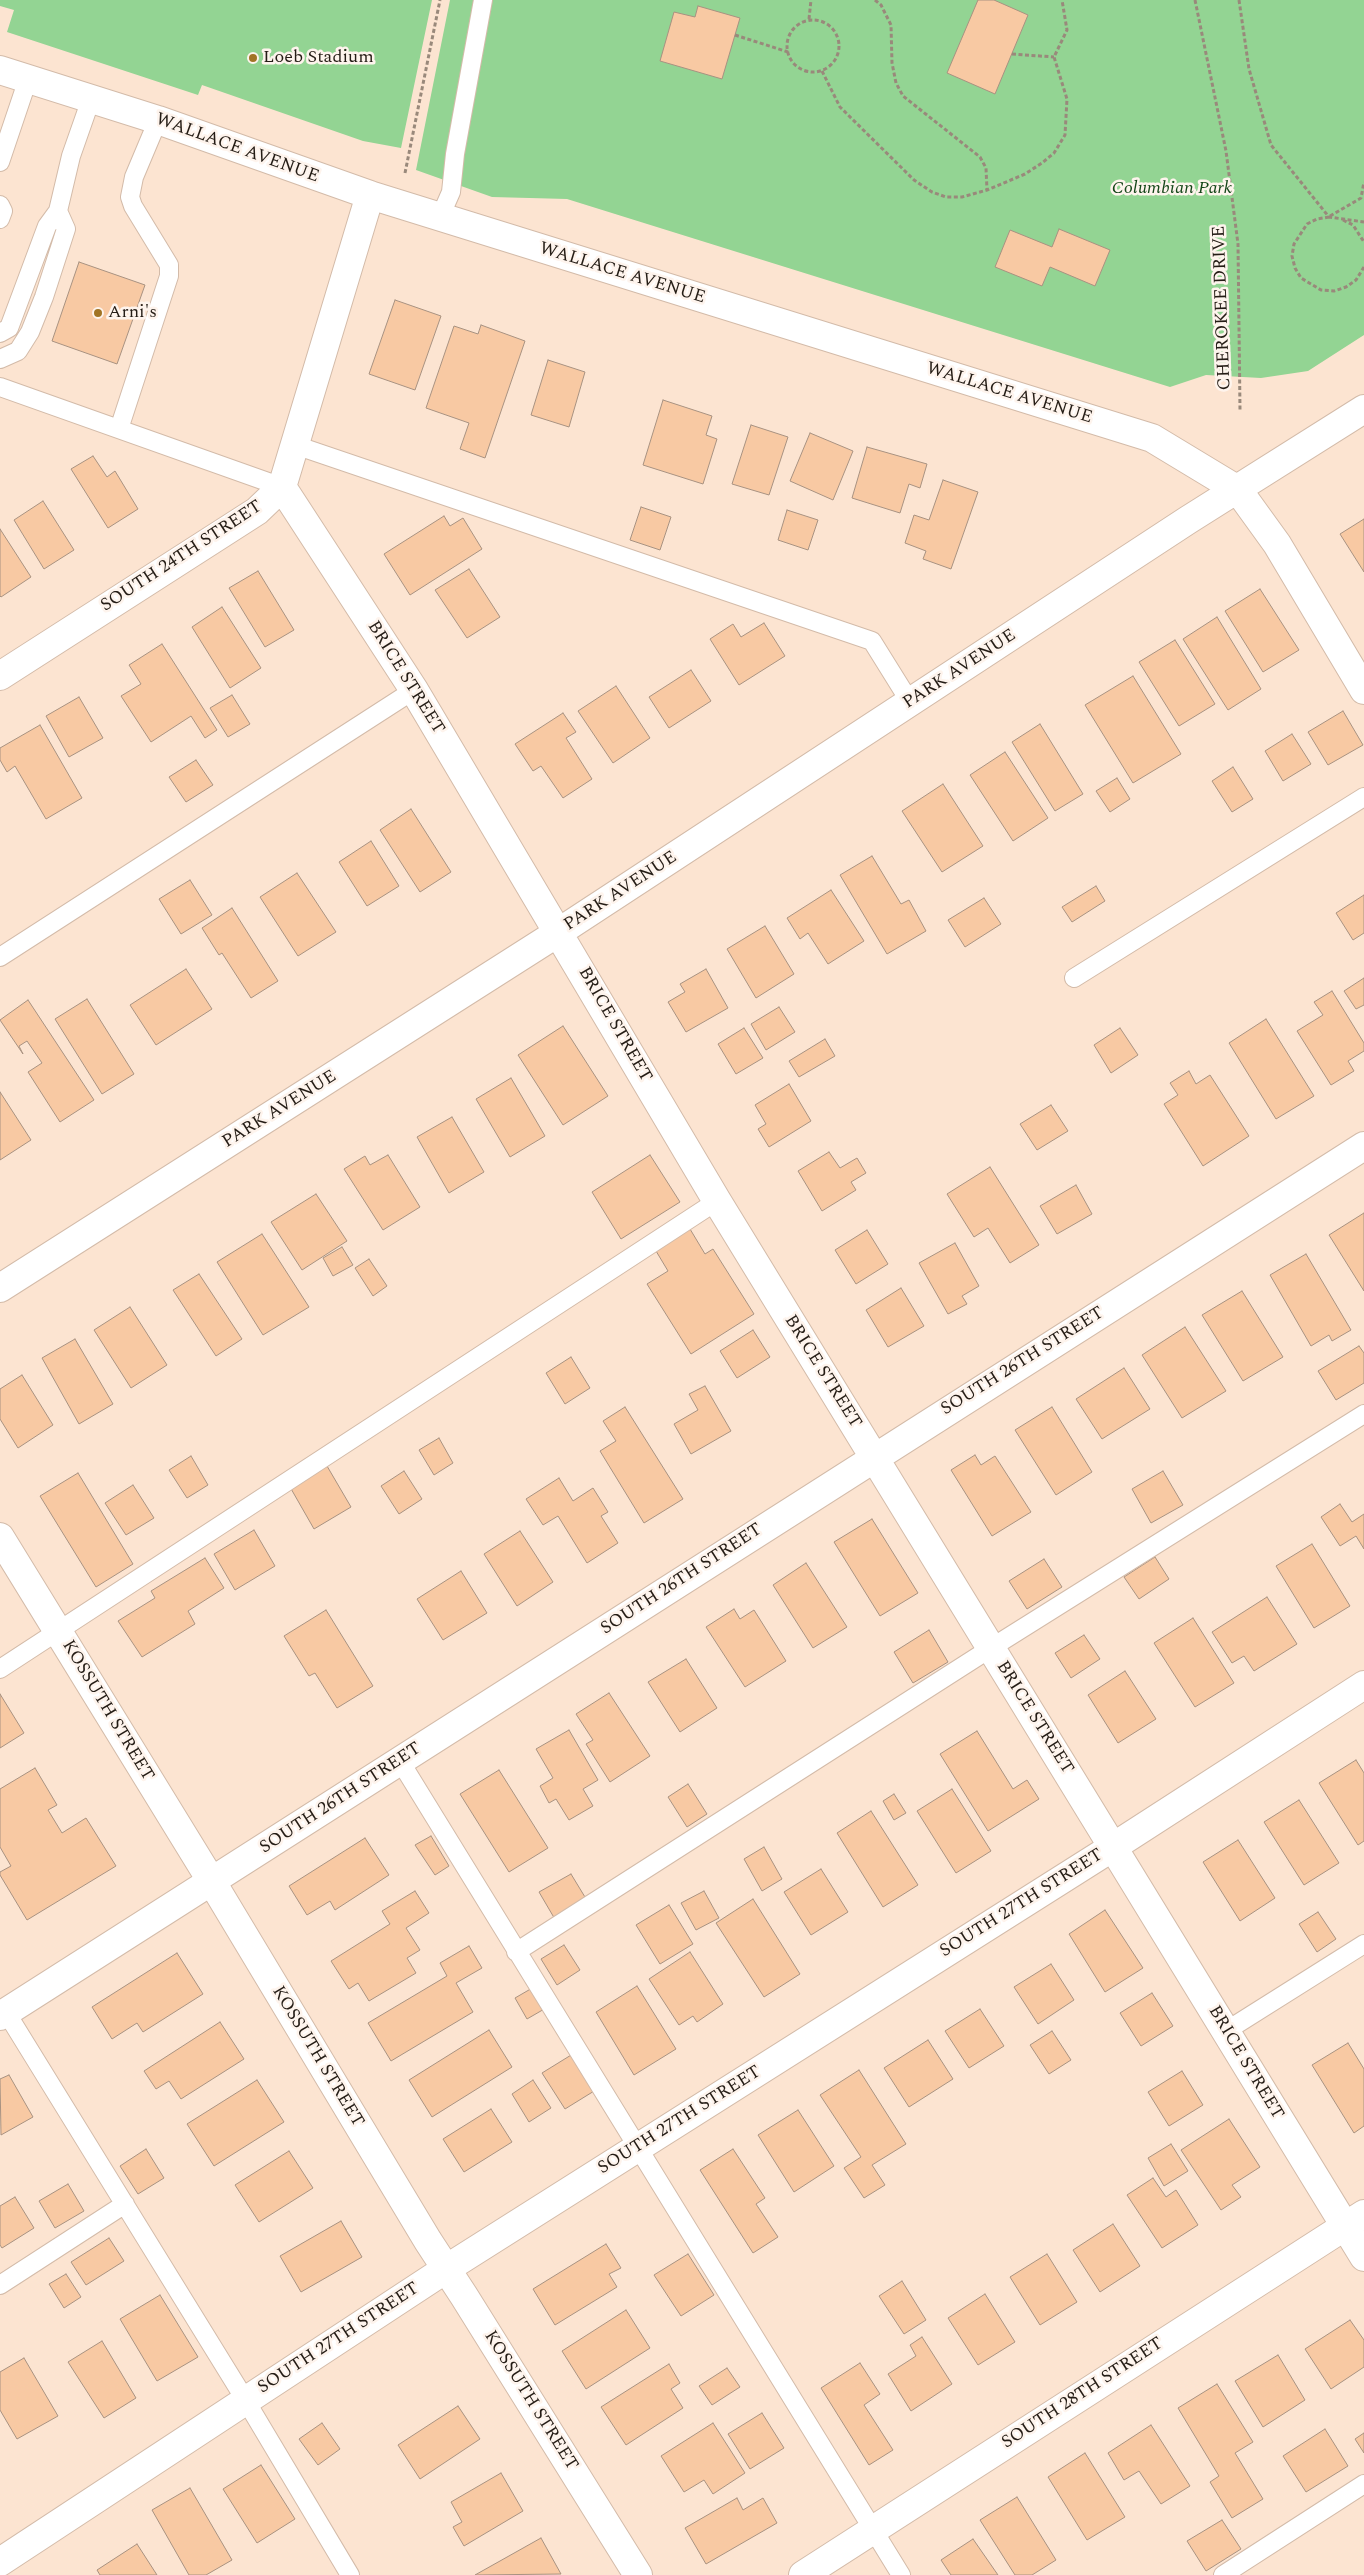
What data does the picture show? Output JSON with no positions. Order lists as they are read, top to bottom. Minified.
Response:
{"streets":{"street":["WALLACE AVENUE","SOUTH 24TH STREET","PARK AVENUE","BRICE STREET","SOUTH 26TH STREET","KOSSUTH STREET","SOUTH 27TH STREET","SOUTH 28TH STREET"],"path":["CHEROKEE DRIVE"]},"crossings":[["WALLACE AVENUE","SOUTH 24TH STREET"],["WALLACE AVENUE","PARK AVENUE"],["SOUTH 24TH STREET","BRICE STREET"],["PARK AVENUE","BRICE STREET"],["BRICE STREET","SOUTH 26TH STREET"],["BRICE STREET","SOUTH 27TH STREET"],["BRICE STREET","SOUTH 28TH STREET"],["SOUTH 26TH STREET","KOSSUTH STREET"],["KOSSUTH STREET","SOUTH 27TH STREET"]],"parks":["Columbian Park"],"places":["Loeb Stadium","Arni's"]}
